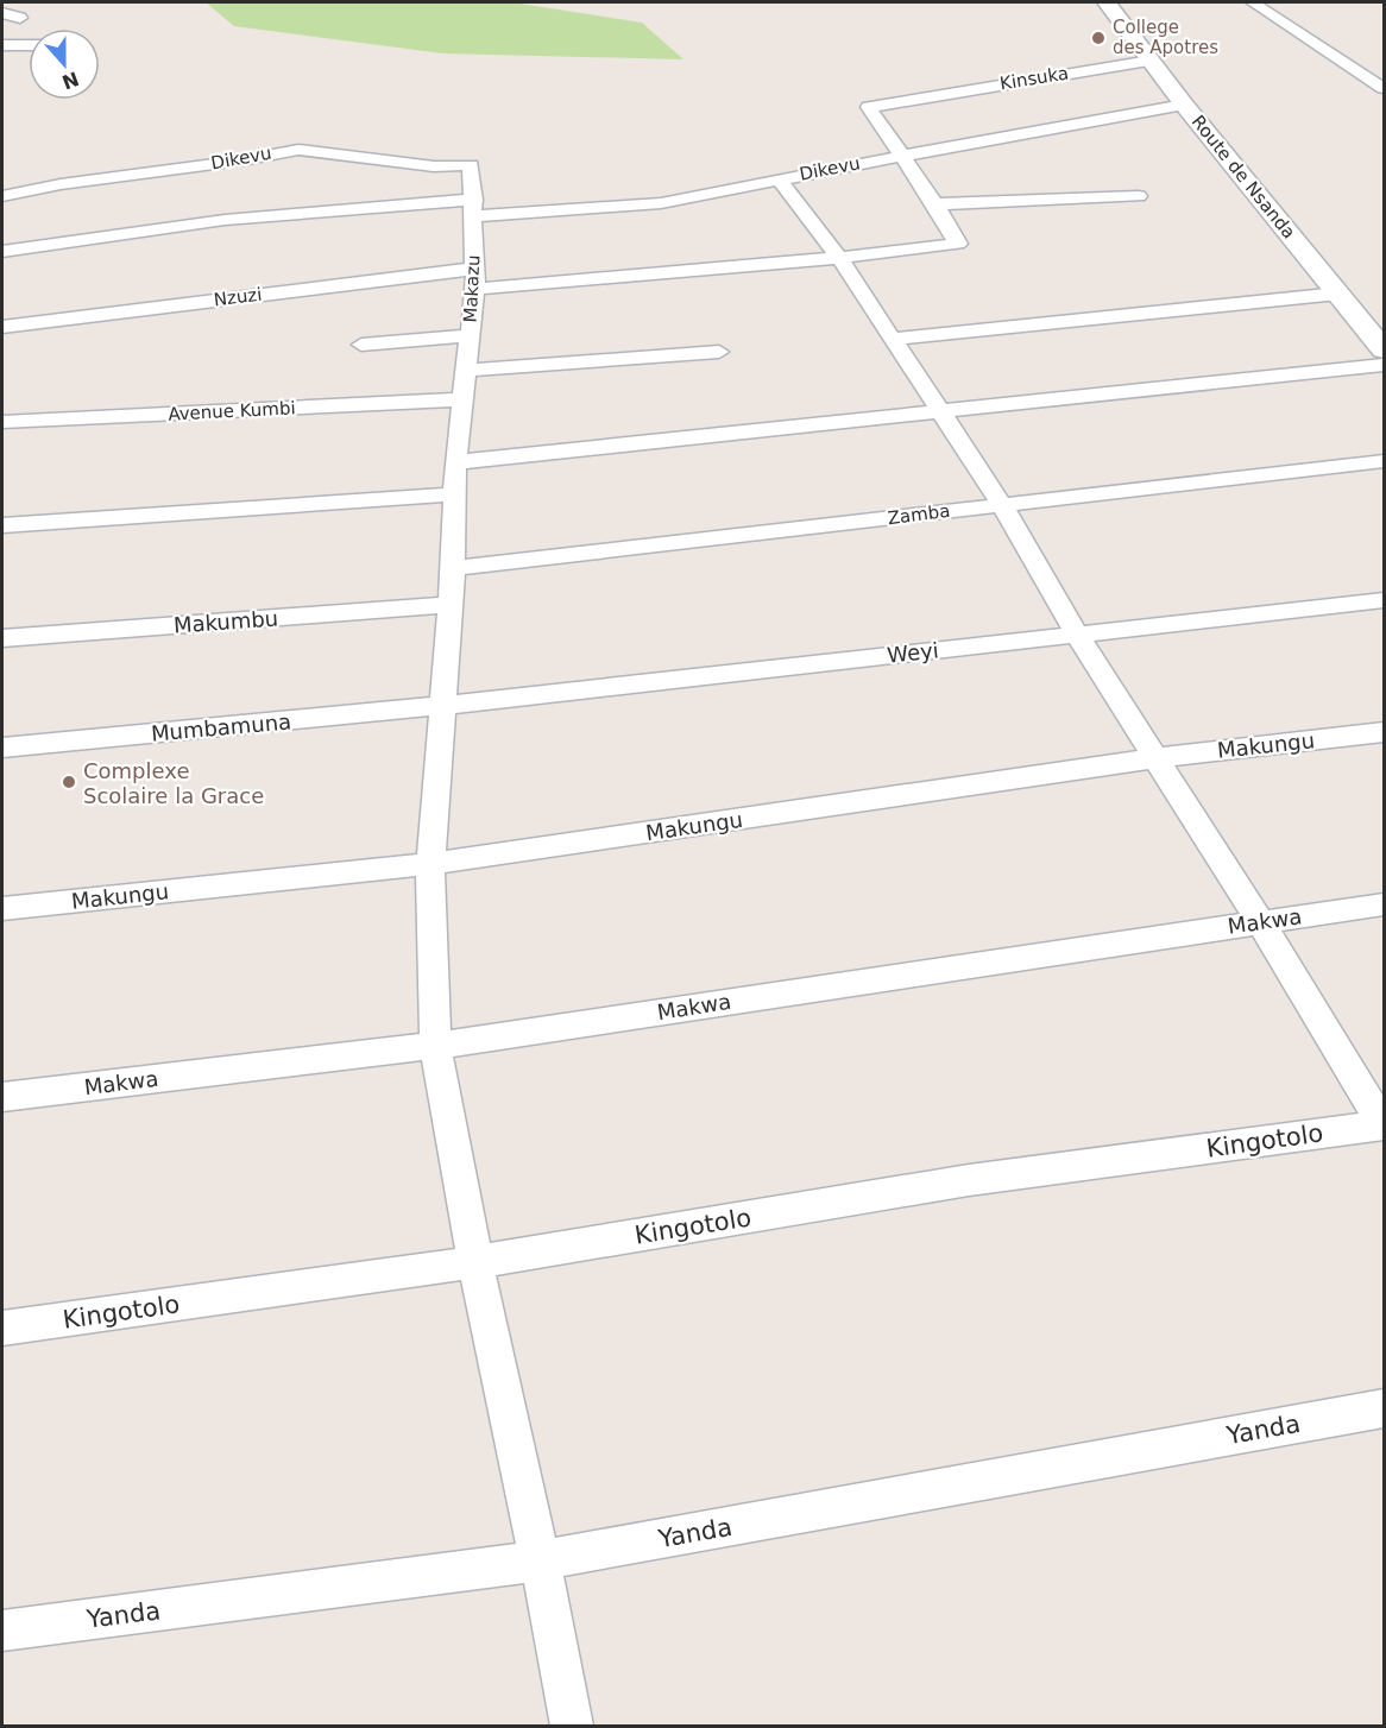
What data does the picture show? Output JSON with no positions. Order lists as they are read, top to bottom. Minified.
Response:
{"streets":{"street":["Kinsuka","Dikevu","Route de Nsanda","Makazu","Nzuzi","Avenue Kumbi","Zamba","Makumbu","Weyi","Mumbamuna","Makungu","Makwa","Kingotolo","Yanda"]},"crossings":[["Kinsuka","Dikevu"],["Kinsuka","Route de Nsanda"],["Dikevu","Route de Nsanda"],["Dikevu","Makazu"],["Makazu","Nzuzi"],["Makazu","Avenue Kumbi"],["Makazu","Zamba"],["Makazu","Makumbu"],["Makazu","Weyi"],["Makazu","Mumbamuna"],["Makazu","Makungu"],["Makazu","Makwa"],["Makazu","Kingotolo"],["Makazu","Yanda"],["Weyi","Mumbamuna"]],"places":["College des Apotres","Complexe Scolaire la Grace"],"north":"bottom"}
